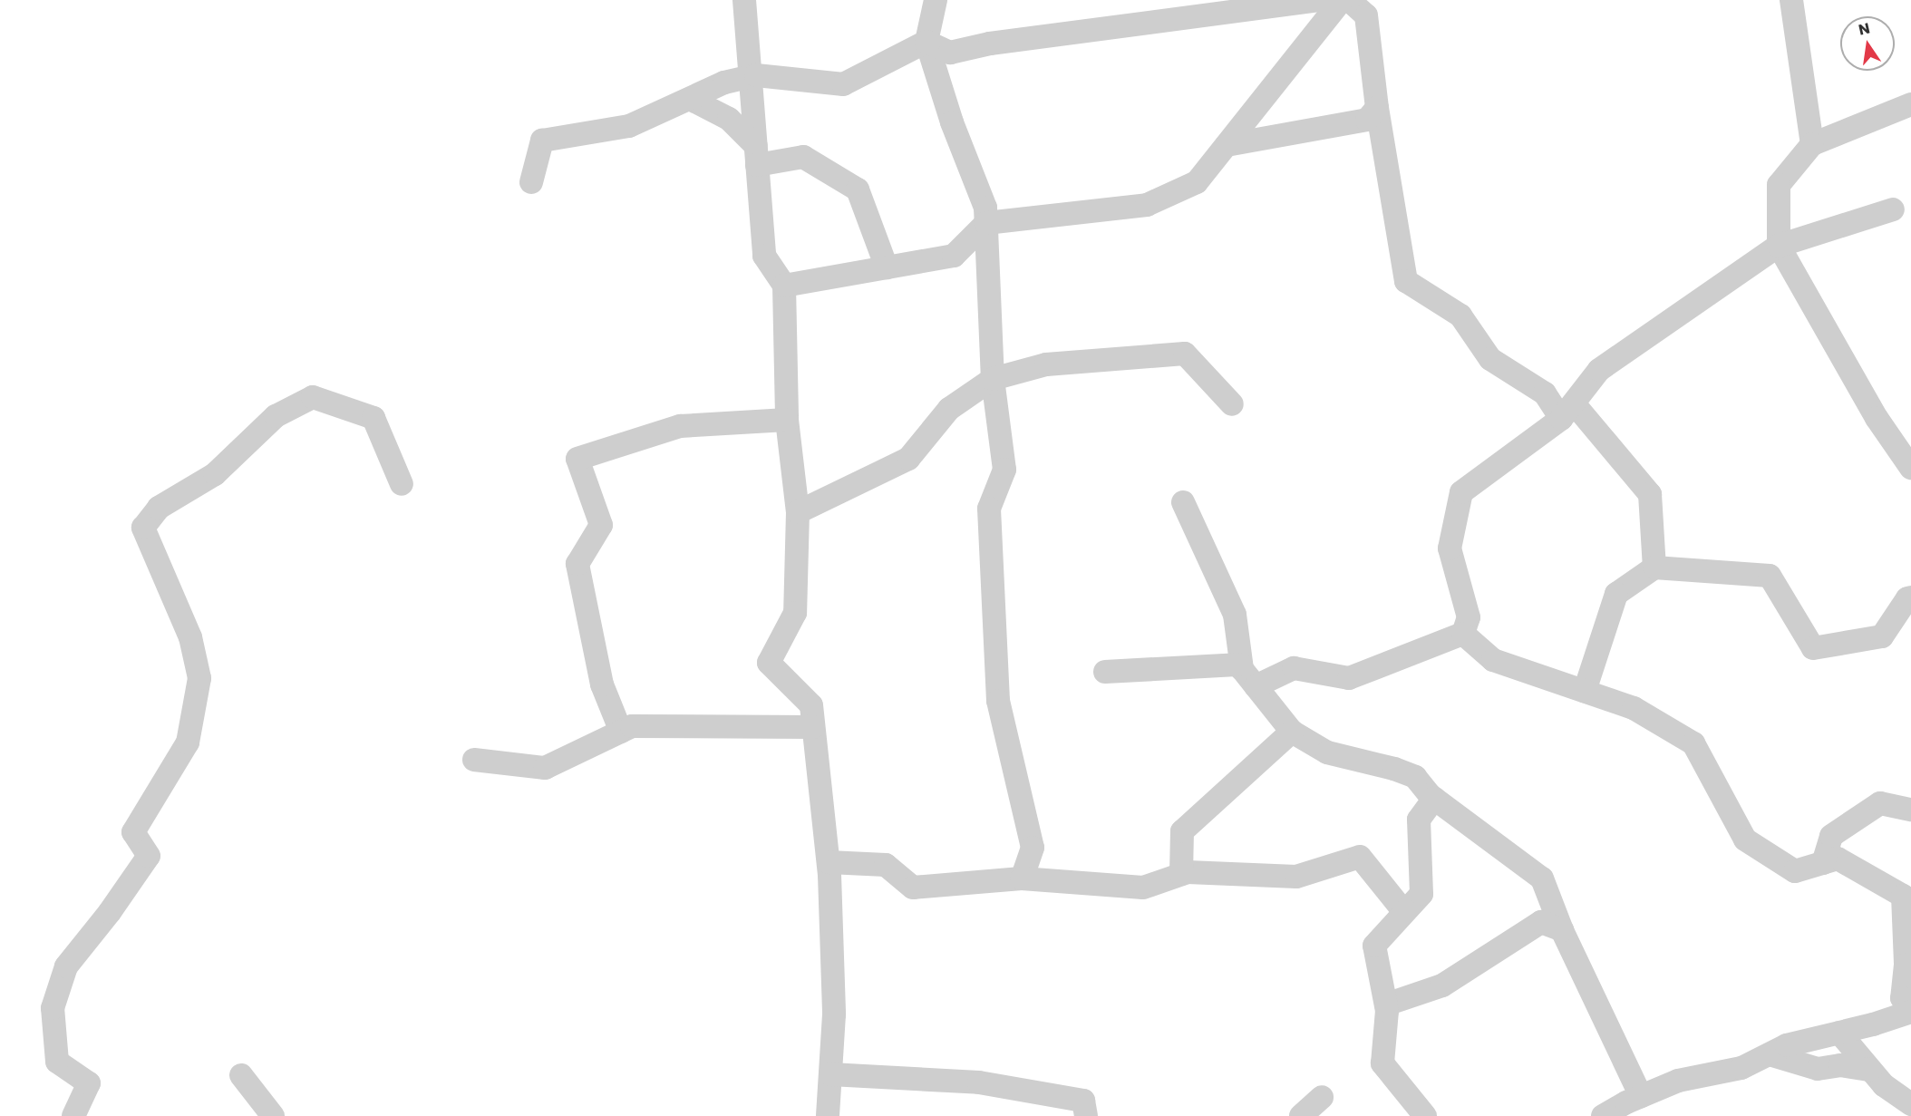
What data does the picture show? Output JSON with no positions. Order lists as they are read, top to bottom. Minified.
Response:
{"north":"top"}
